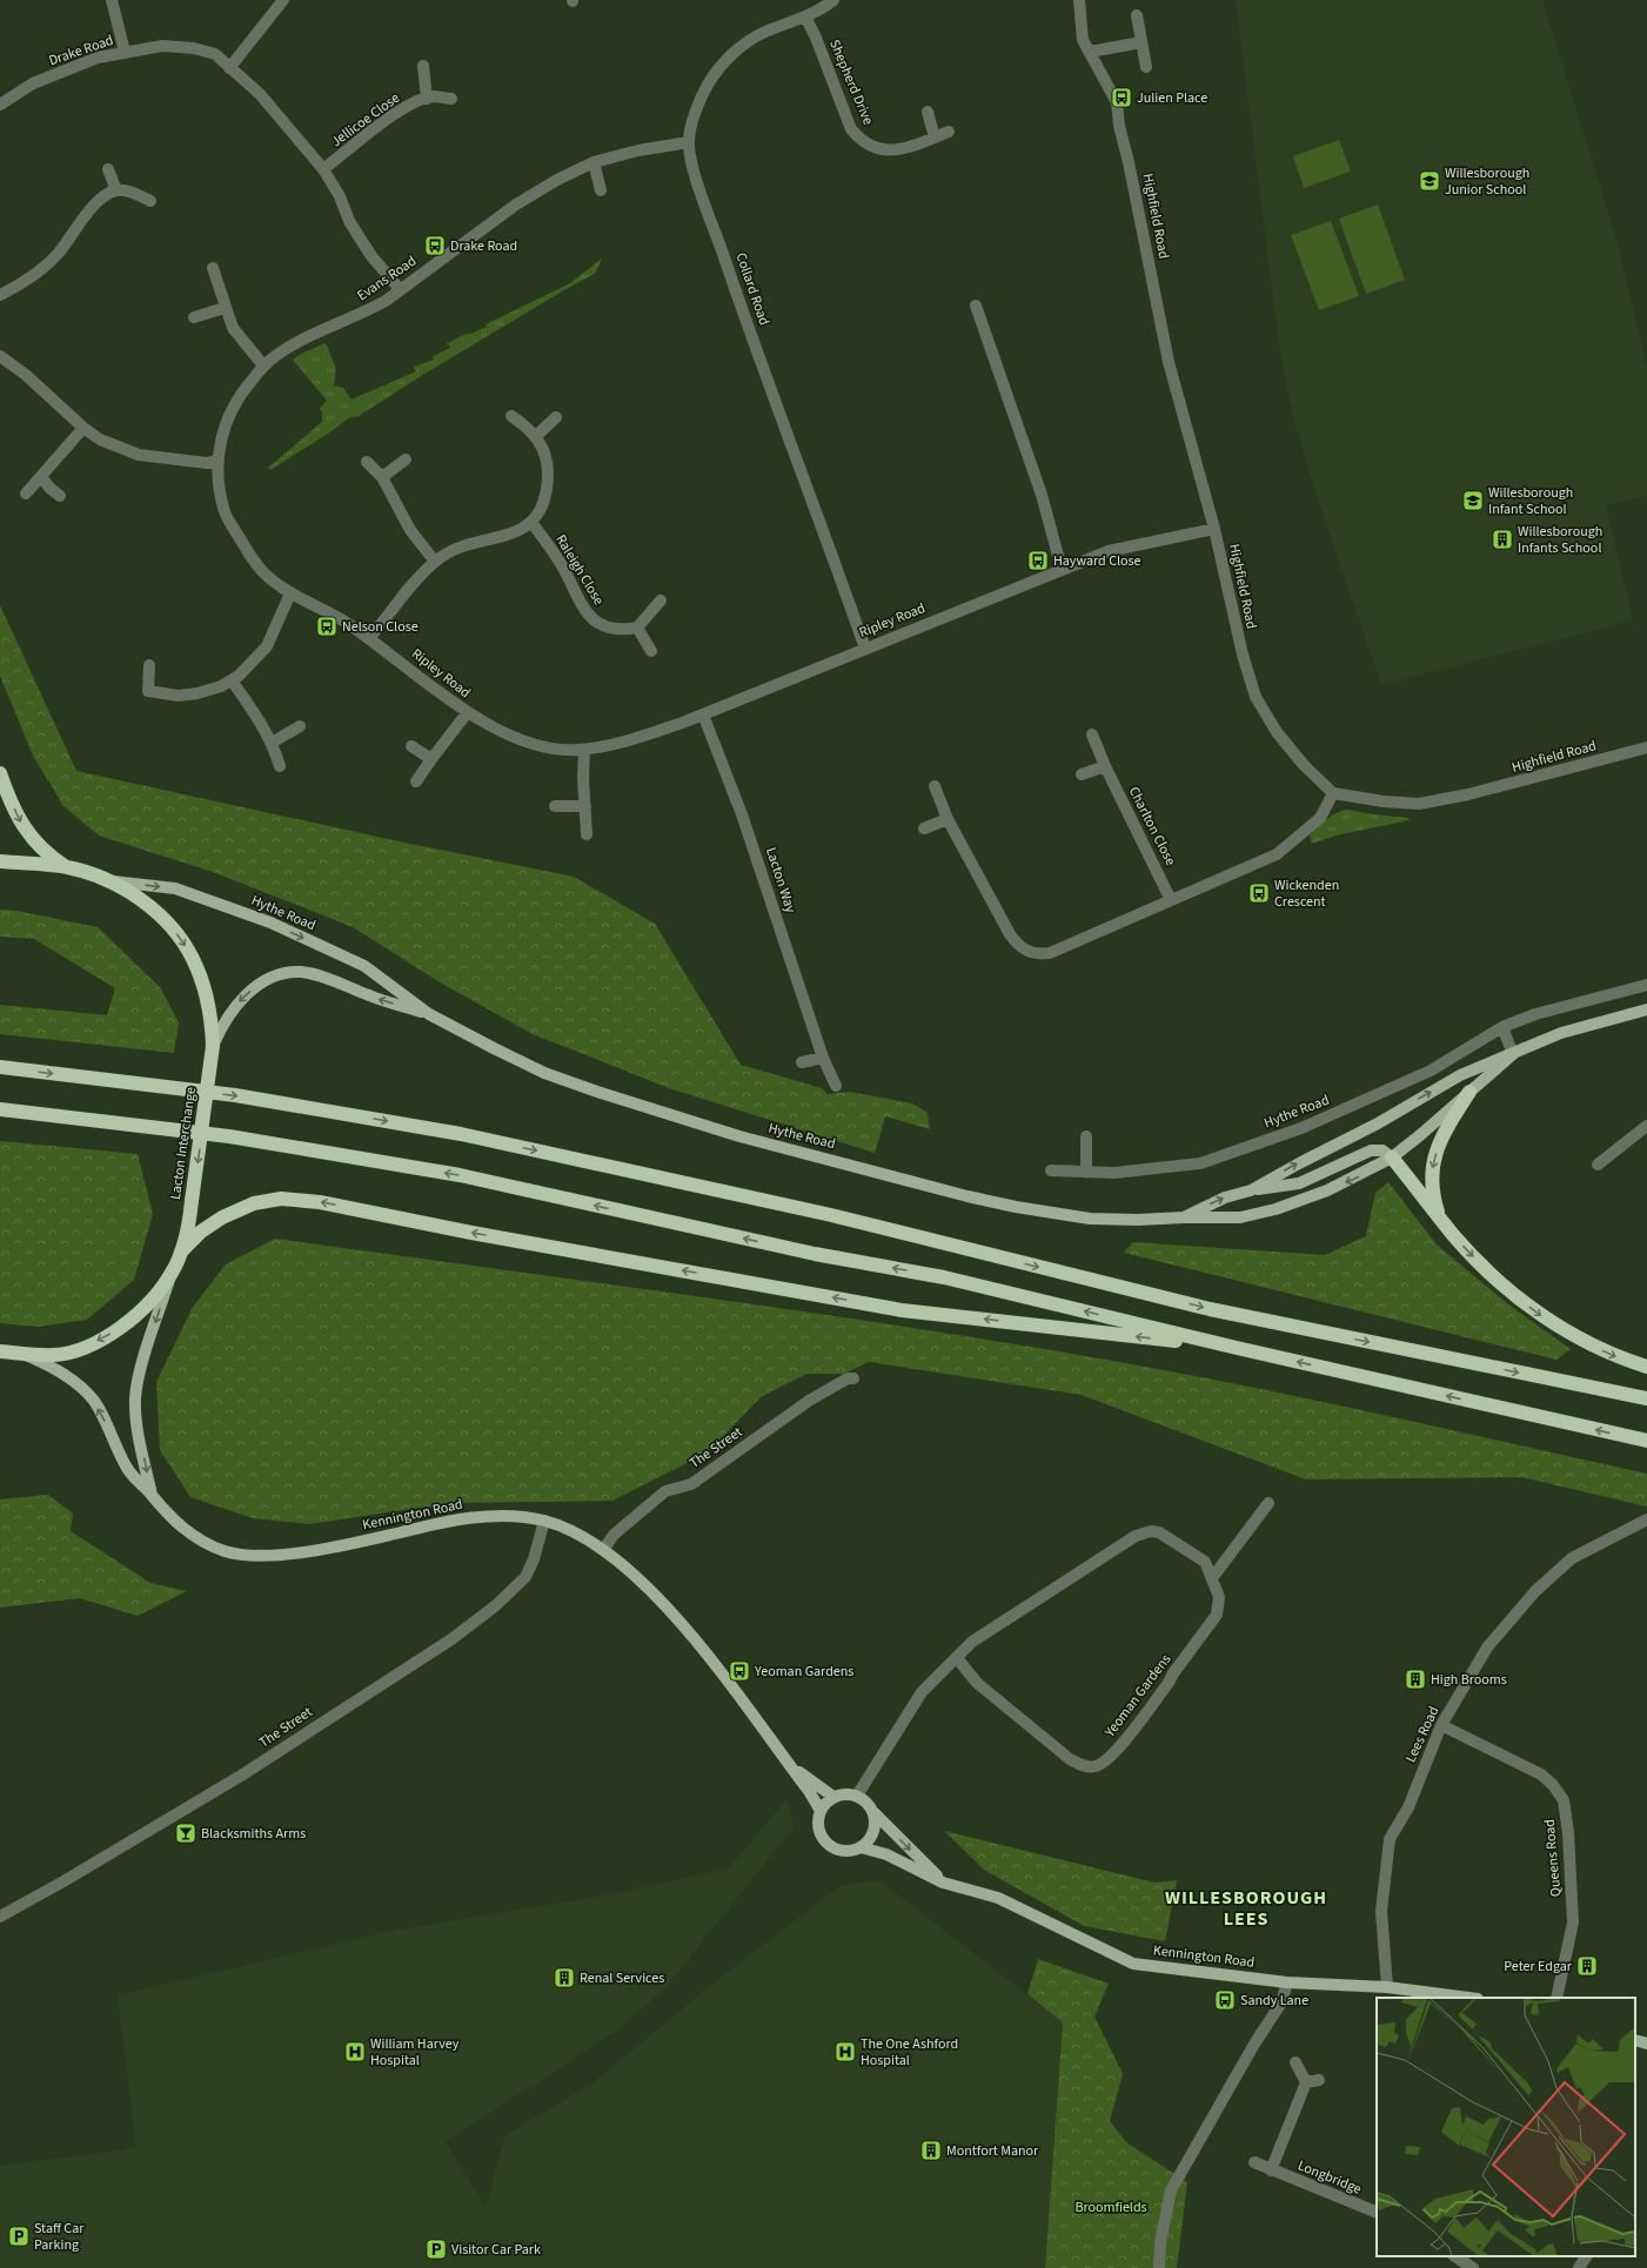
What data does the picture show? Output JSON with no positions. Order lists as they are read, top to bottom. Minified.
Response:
{"streets":{"highway":["Lacton Interchange"],"main road":["Hythe Road","Kennington Road"],"street":["Drake Road","Shepherd Drive","Jellicoe Close","Highfield Road","Evans Road","Collard Road","Raleigh Close","Ripley Road","Charlton Close","Lacton Way","The Street","Yeoman Gardens","Lees Road","Queens Road","Longbridge"]},"crossings":[["Drake Road","Jellicoe Close"],["Drake Road","Evans Road"],["Shepherd Drive","Collard Road"],["Highfield Road","Ripley Road"],["Evans Road","Collard Road"],["Evans Road","Ripley Road"],["Collard Road","Ripley Road"],["Ripley Road","Lacton Way"],["Hythe Road","Lacton Interchange"],["Lacton Interchange","Kennington Road"],["The Street","Kennington Road"],["Kennington Road","Yeoman Gardens"],["Kennington Road","Lees Road"],["Lees Road","Queens Road"]],"districts":["WILLESBOROUGH LEES"],"parks":["Broomfields"],"places":{"bus stop":["Julien Place","Drake Road","Hayward Close","Nelson Close","Wickenden Crescent","Yeoman Gardens","Sandy Lane"],"school or university":["Willesborough Junior School","Willesborough Infant School"],"building":["Willesborough Infants School","High Brooms","Peter Edgar","Renal Services","Montfort Manor"],"bar":["Blacksmiths Arms"],"hospital":["William Harvey Hospital","The One Ashford Hospital"],"parking":["Staff Car Parking","Visitor Car Park"]}}
